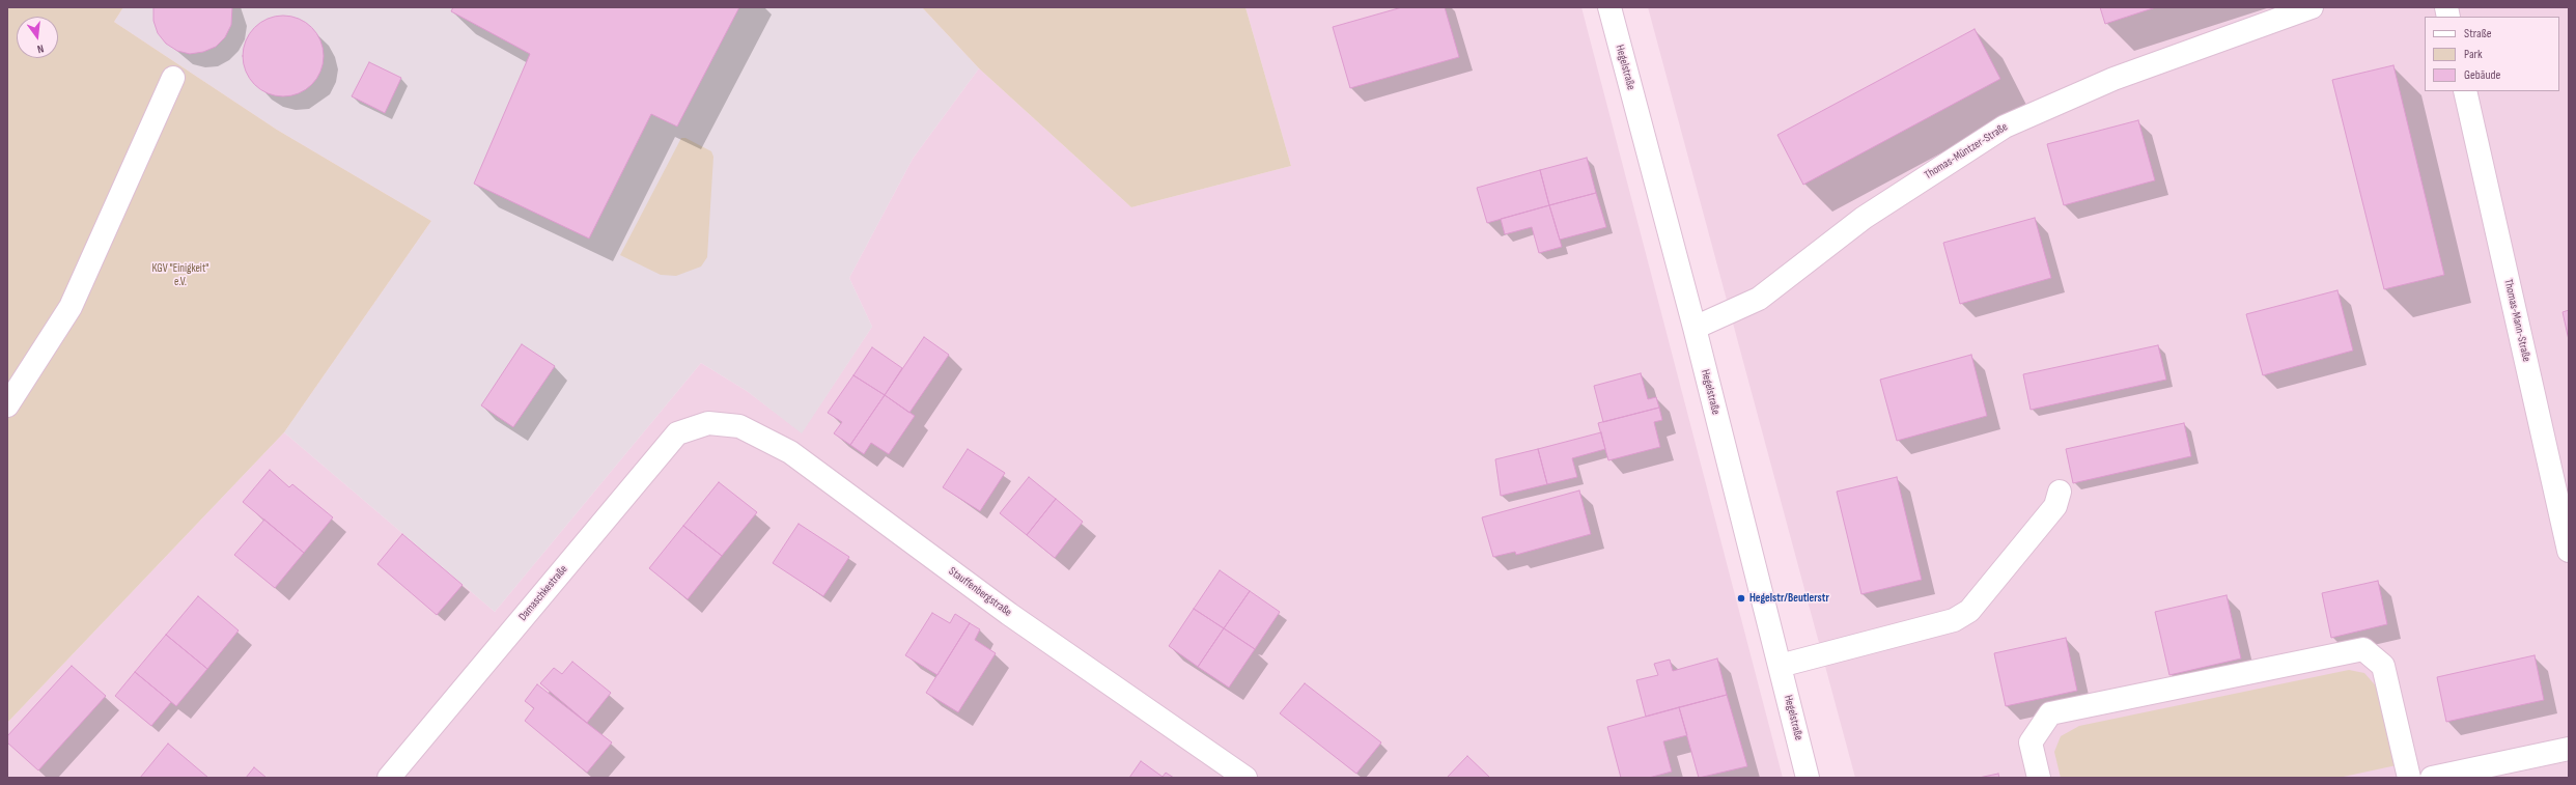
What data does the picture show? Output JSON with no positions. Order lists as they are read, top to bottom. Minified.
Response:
{"streets":{"street":["Hegelstraße","Thomas-Müntzer-Straße","Thomas-Mann-Straße","Stauffenbergstraße","Damaschkestraße"]},"crossings":[["Hegelstraße","Thomas-Müntzer-Straße"],["Stauffenbergstraße","Damaschkestraße"]],"parks":["KGV \"Einigkeit\" e.V."],"places":["Hegelstr/Beutlerstr"],"legend":["Straße","Park","Gebäude"],"north":"bottom"}
